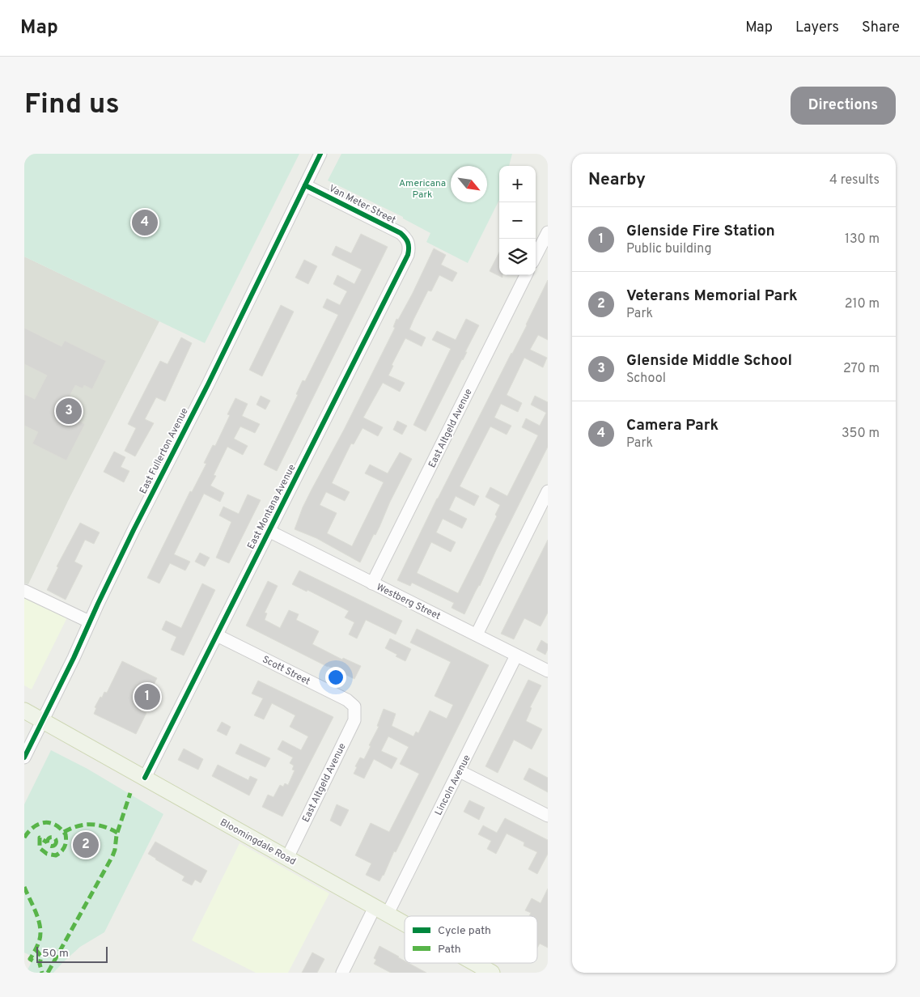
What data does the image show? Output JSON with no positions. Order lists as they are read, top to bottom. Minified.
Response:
{"streets":{"main road":["Bloomingdale Road"],"street":["Van Meter Street","East Altgeld Avenue","East Fullerton Avenue","East Montana Avenue","Westberg Street","Scott Street","Lincoln Avenue"]},"crossings":[["Van Meter Street","East Fullerton Avenue"],["Van Meter Street","East Montana Avenue"],["East Altgeld Avenue","Westberg Street"],["East Altgeld Avenue","Scott Street"],["East Altgeld Avenue","Bloomingdale Road"],["East Fullerton Avenue","Bloomingdale Road"],["East Montana Avenue","Westberg Street"],["East Montana Avenue","Scott Street"],["East Montana Avenue","Bloomingdale Road"],["Westberg Street","Lincoln Avenue"],["Lincoln Avenue","Bloomingdale Road"]],"parks":["Americana Park"],"legend":["Cycle path","Path"],"scale_bar":"50 m","north":"bottom right","page":{"header":"Map","nav":["Map","Layers","Share"],"buttons":"Directions","title":"Find us","heading":["Nearby","4 results"],"map_buttons":["+","−"],"list":[{"mark":"1","name":"Glenside Fire Station","note":"Public building","value":"130 m"},{"mark":"2","name":"Veterans Memorial Park","note":"Park","value":"210 m"},{"mark":"3","name":"Glenside Middle School","note":"School","value":"270 m"},{"mark":"4","name":"Camera Park","note":"Park","value":"350 m"}],"pins":["4","3","1","2"],"scale":"50 m"}}
